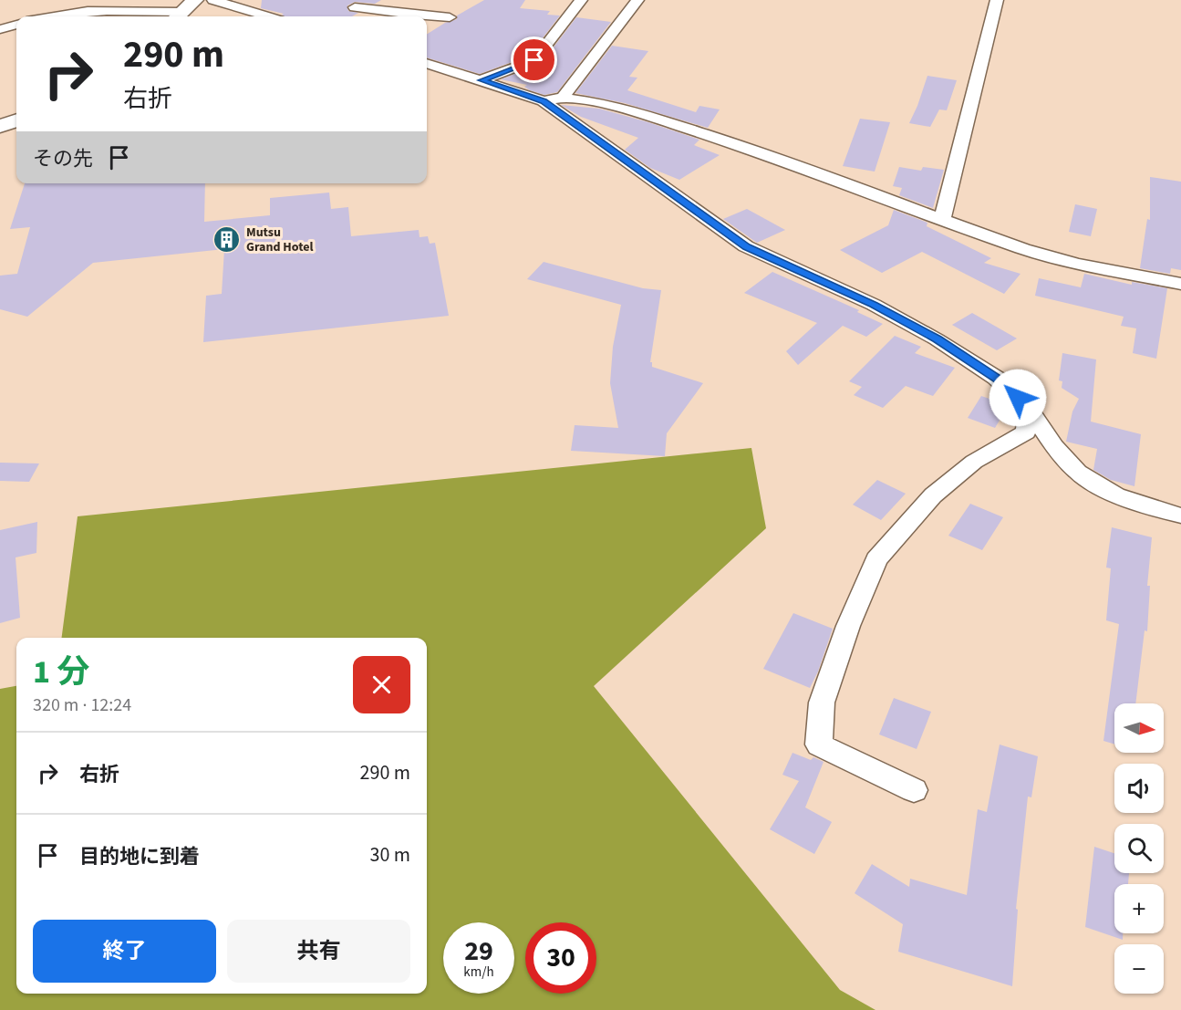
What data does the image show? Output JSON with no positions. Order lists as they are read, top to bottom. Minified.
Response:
{"places":{"building":["Mutsu Grand Hotel"]},"north":"right","page":{"turn":["290 m","右折"],"then":"その先","heading":["1 分","320 m · 12:24"],"map_buttons":["+","−"],"list":[{"name":"右折","value":"290 m"},{"name":"目的地に到着","value":"30 m"}],"buttons":["終了","共有"],"speed":"29 km/h","limit":"30"}}
